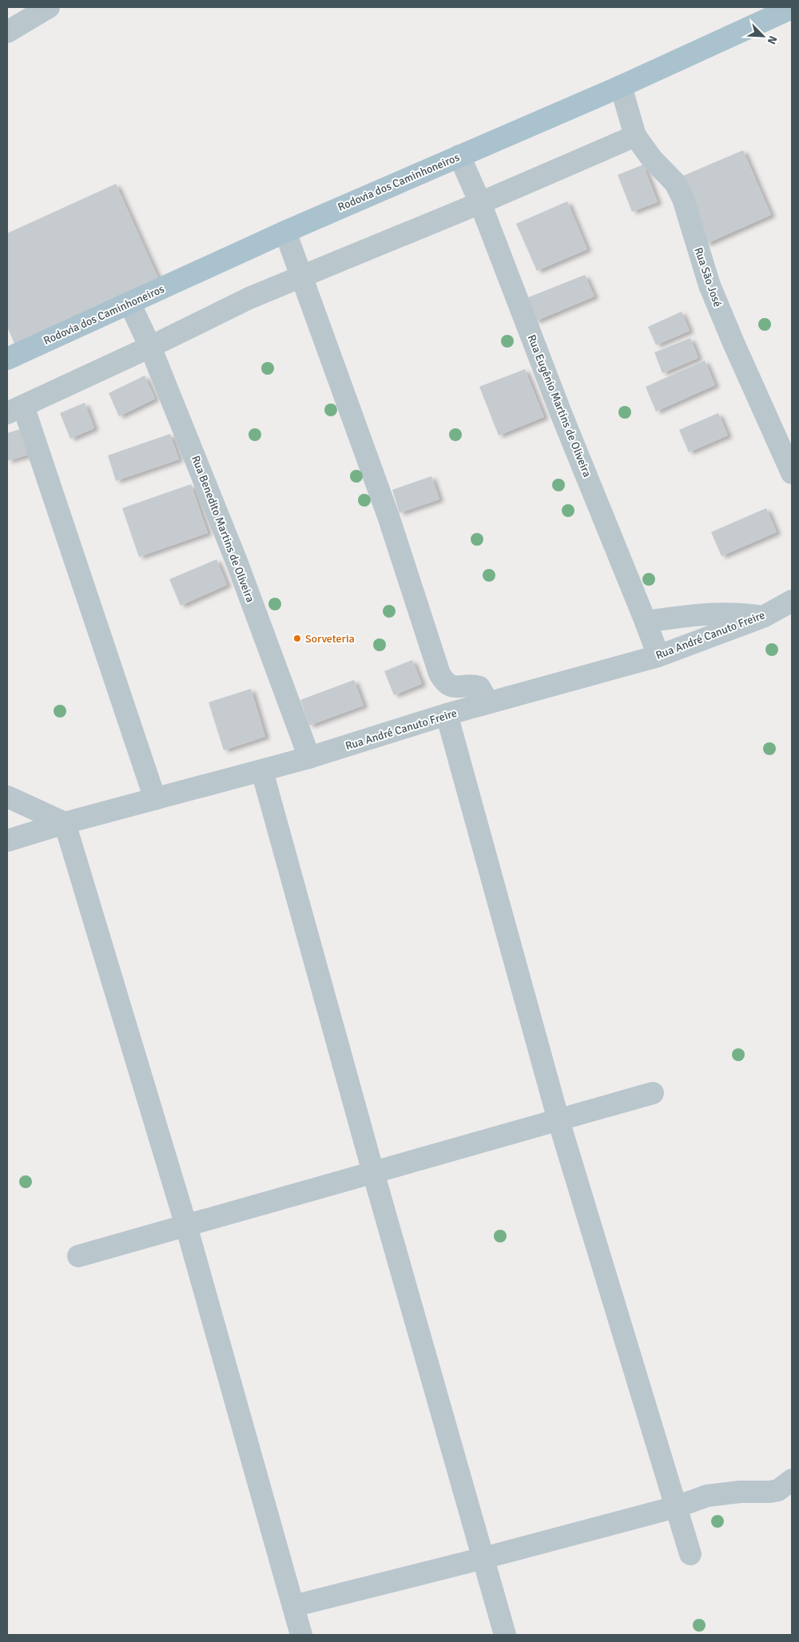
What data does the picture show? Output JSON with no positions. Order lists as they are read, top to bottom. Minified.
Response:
{"streets":{"main road":["Rodovia dos Caminhoneiros"],"street":["Rua São José","Rua Eugênio Martins de Oliveira","Rua Benedito Martins de Oliveira","Rua André Canuto Freire"]},"crossings":[["Rodovia dos Caminhoneiros","Rua São José"],["Rodovia dos Caminhoneiros","Rua Eugênio Martins de Oliveira"],["Rodovia dos Caminhoneiros","Rua Benedito Martins de Oliveira"],["Rua Eugênio Martins de Oliveira","Rua André Canuto Freire"],["Rua Benedito Martins de Oliveira","Rua André Canuto Freire"]],"places":["Sorveteria"],"north":"bottom right"}
